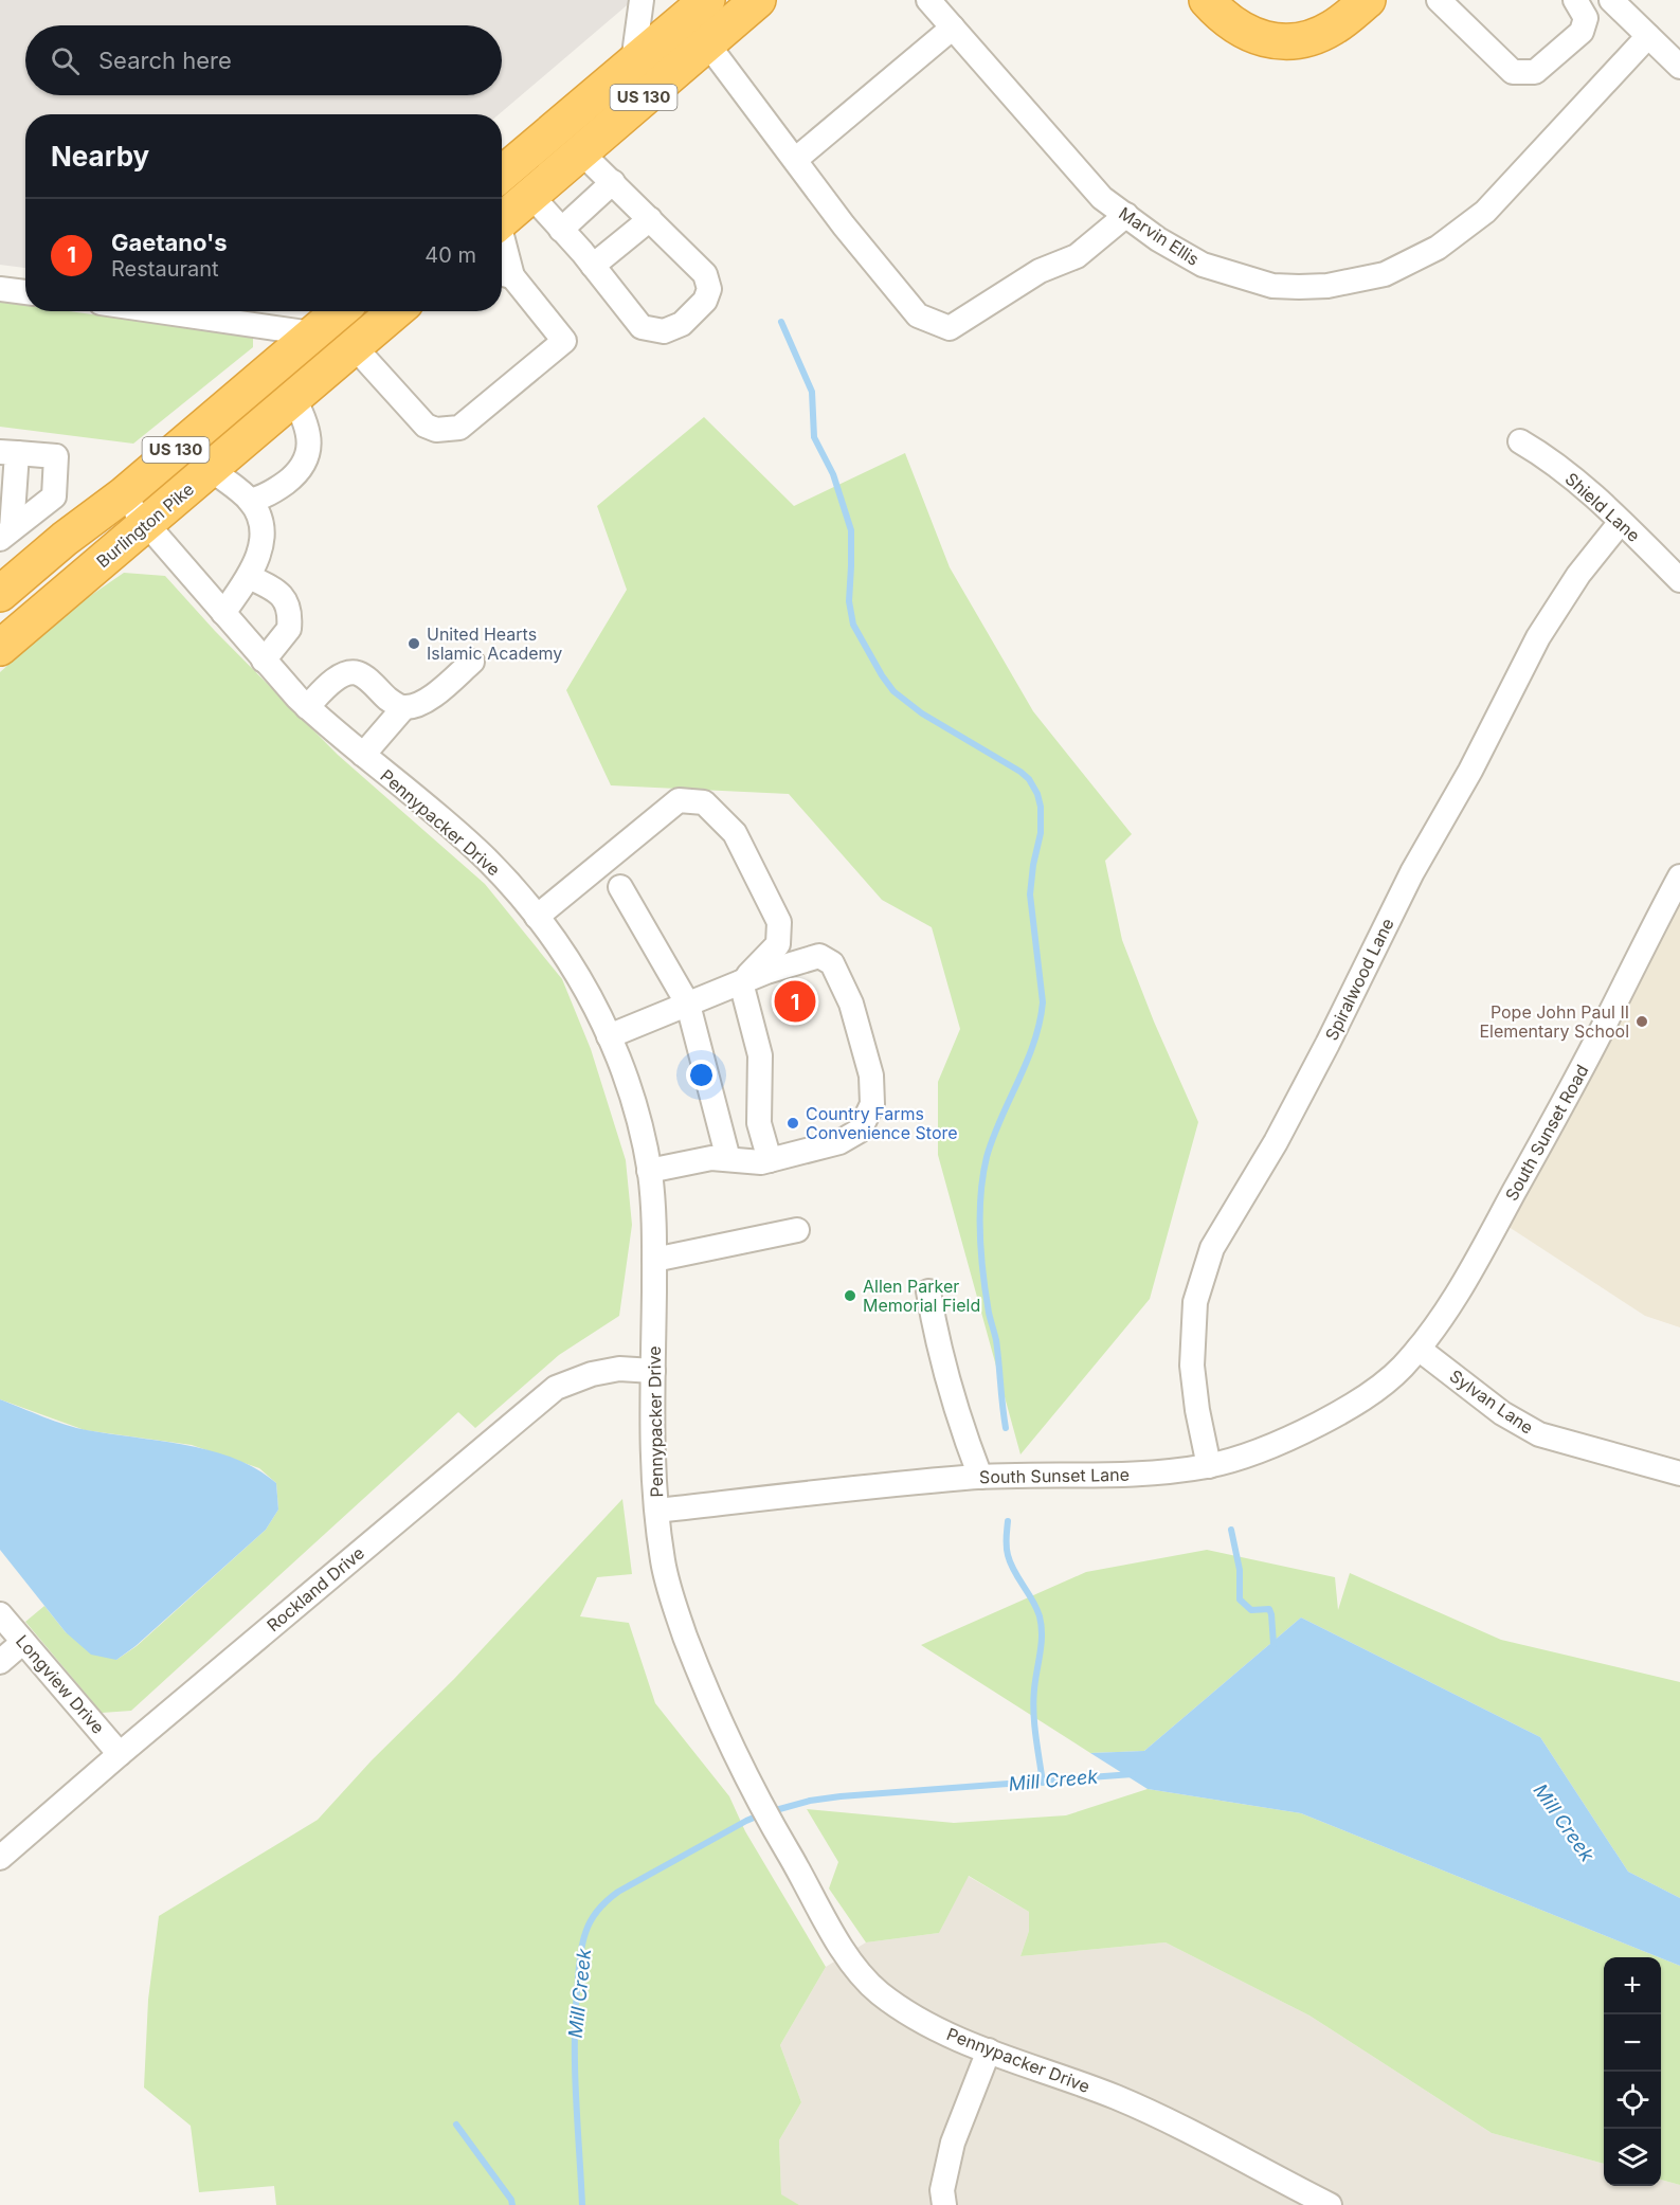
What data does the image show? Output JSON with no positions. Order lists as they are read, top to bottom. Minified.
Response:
{"streets":{"highway":["US 130","Burlington Pike"],"street":["Marvin Ellis","Shield Lane","Pennypacker Drive","Spiralwood Lane","South Sunset Road","Sylvan Lane","South Sunset Lane","Rockland Drive","Longview Drive"]},"crossings":[["US 130","Pennypacker Drive"],["Shield Lane","Spiralwood Lane"],["Burlington Pike","Pennypacker Drive"],["Pennypacker Drive","South Sunset Lane"],["Pennypacker Drive","Rockland Drive"],["Spiralwood Lane","South Sunset Lane"],["South Sunset Road","Sylvan Lane"],["South Sunset Road","South Sunset Lane"],["Sylvan Lane","South Sunset Lane"],["Rockland Drive","Longview Drive"]],"water":["Mill Creek"],"places":["United Hearts Islamic Academy","Pope John Paul II Elementary School","Country Farms Convenience Store","Allen Parker Memorial Field"],"page":{"search":"Search here","heading":"Nearby","list":[{"mark":"1","name":"Gaetano's","note":"Restaurant","value":"40 m"}],"pins":"1","map_buttons":["+","−"]}}
